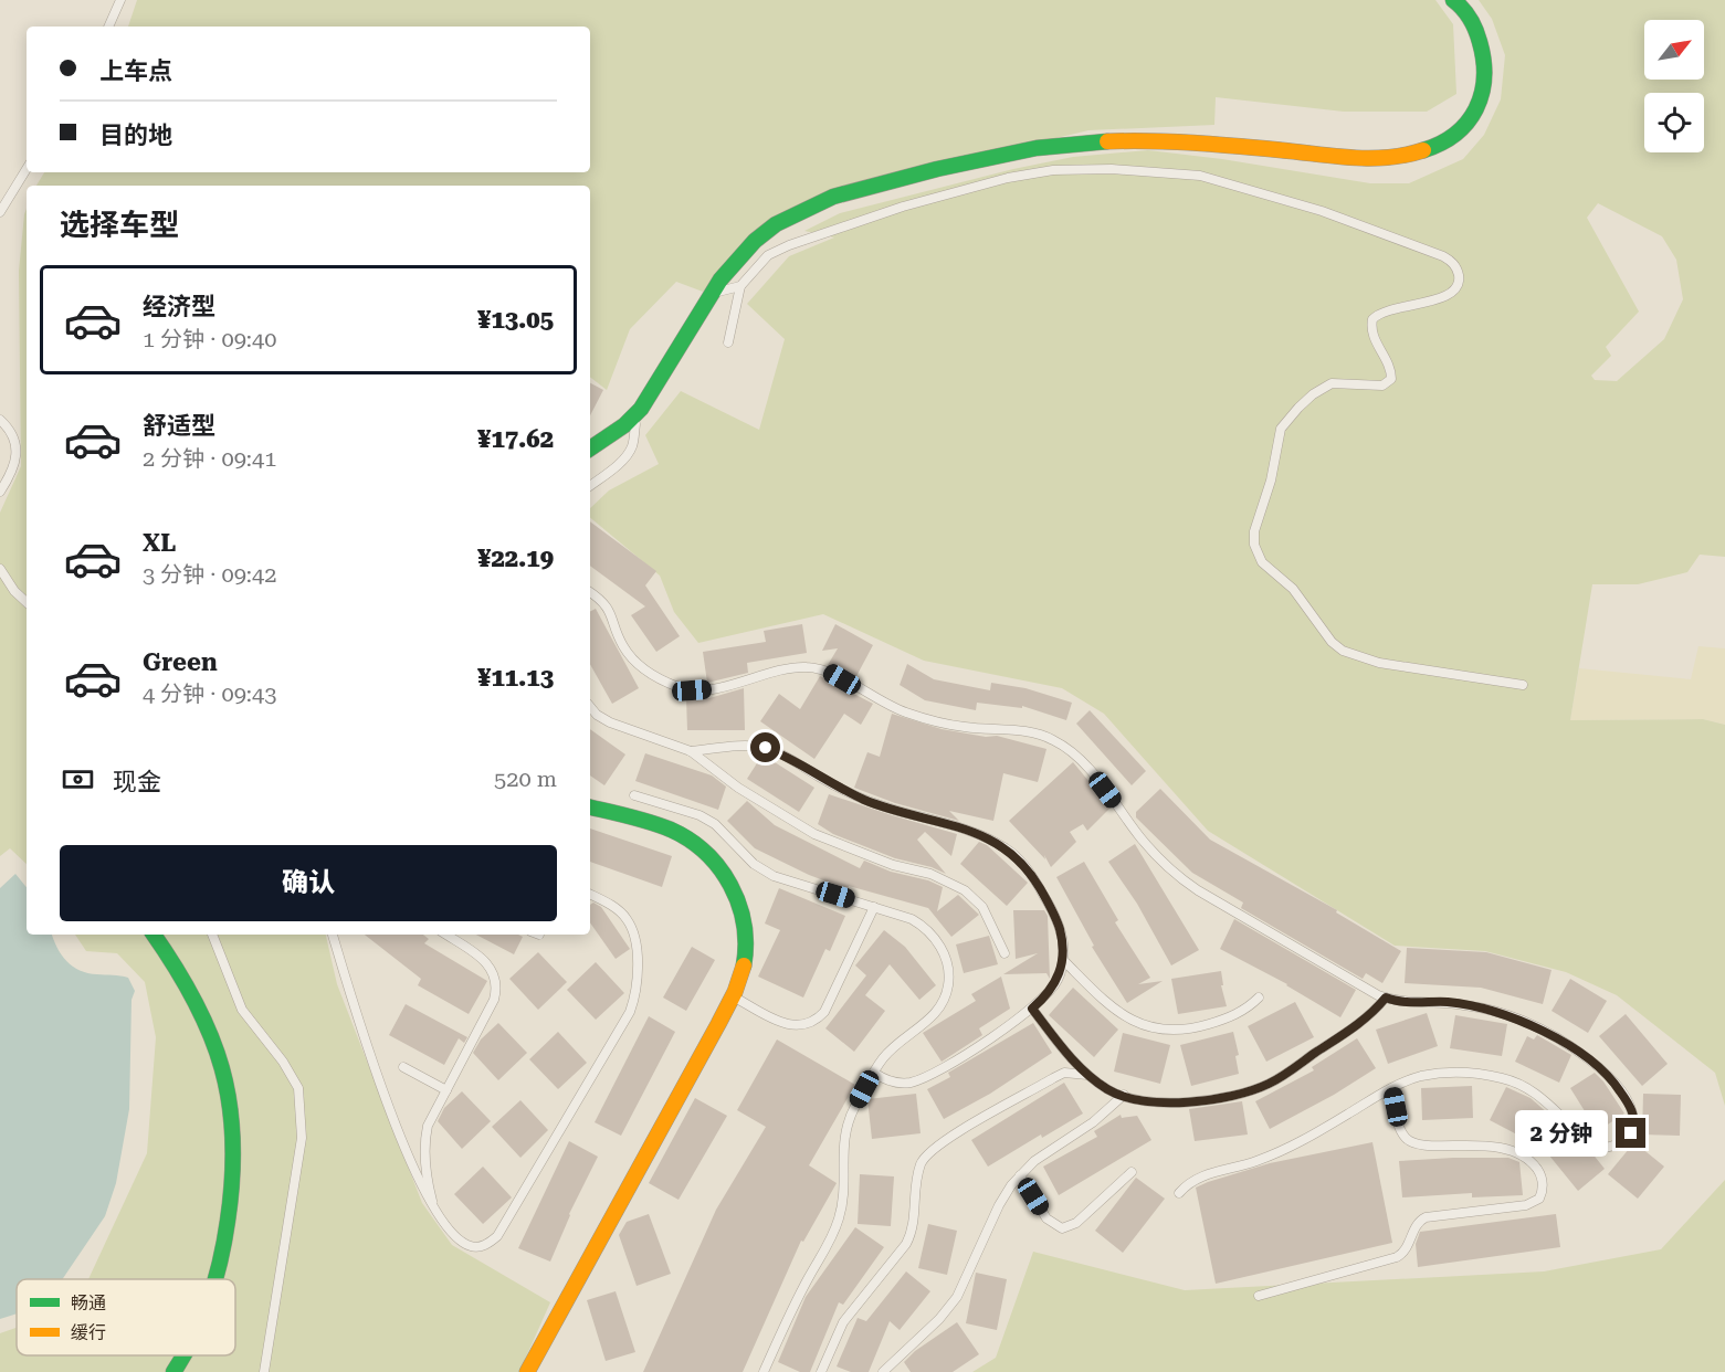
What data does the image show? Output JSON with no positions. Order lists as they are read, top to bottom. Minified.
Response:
{"legend":["畅通","缓行"],"north":"top right","page":{"banner":["上车点","目的地"],"heading":"选择车型","list":[{"name":"经济型","note":"1 分钟 · 09:40","value":"¥13.05"},{"name":"舒适型","note":"2 分钟 · 09:41","value":"¥17.62"},{"name":"XL","note":"3 分钟 · 09:42","value":"¥22.19"},{"name":"Green","note":"4 分钟 · 09:43","value":"¥11.13"}],"pay":["现金","520 m"],"buttons":"确认","bubble":"2 分钟"}}
